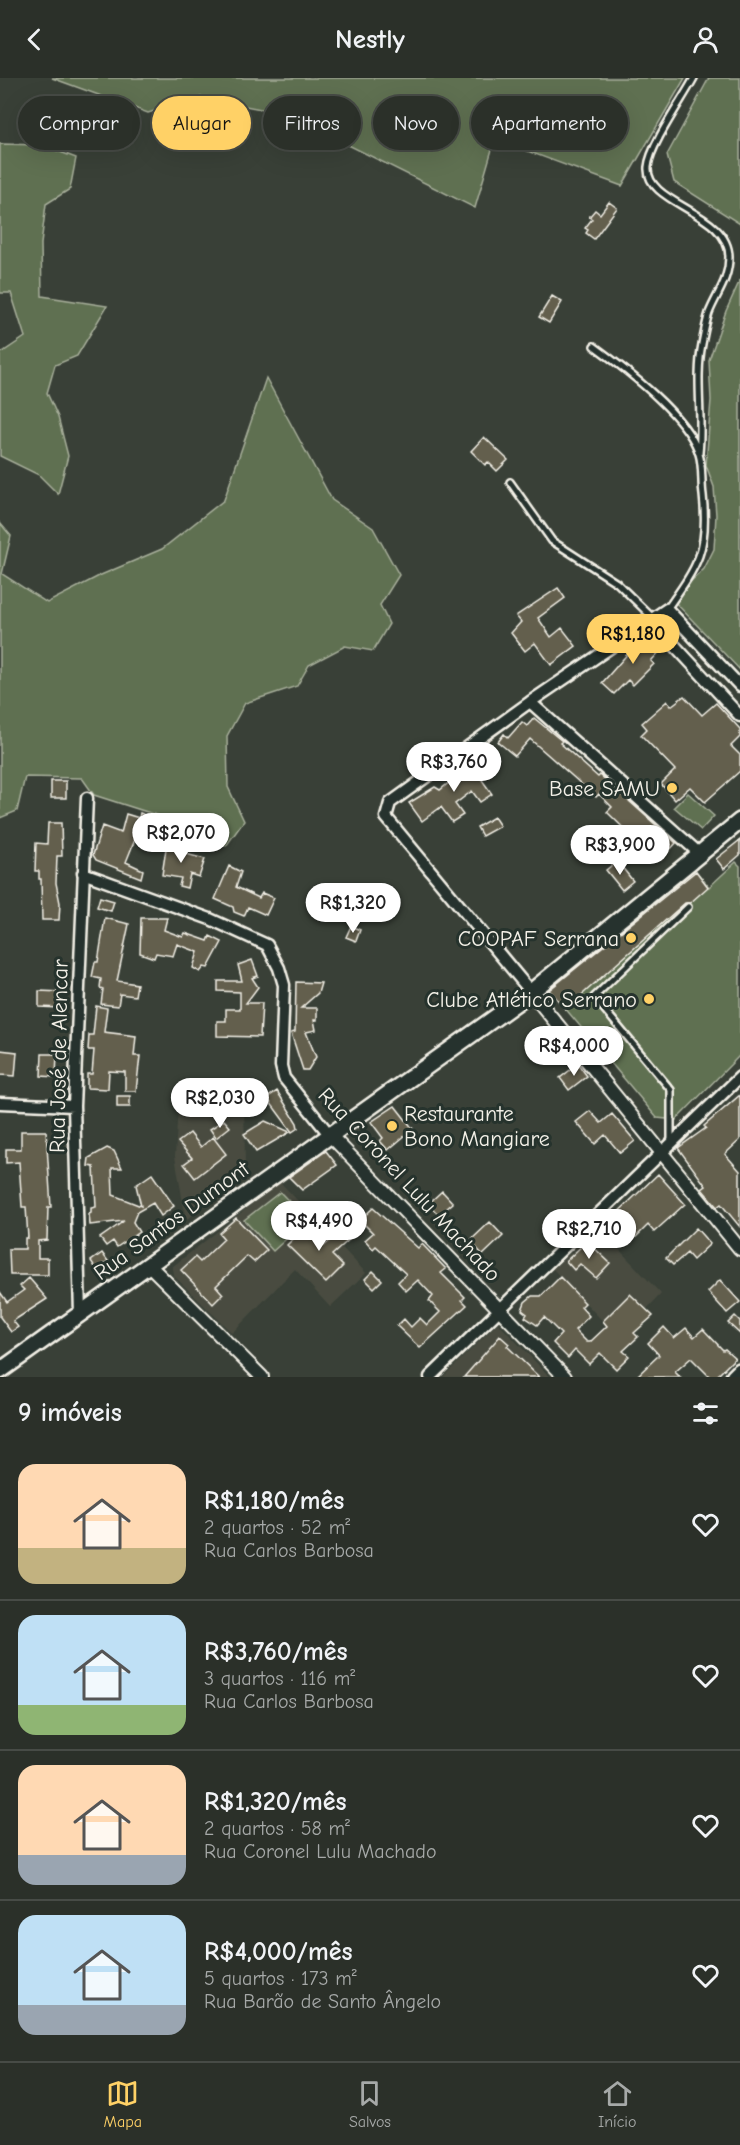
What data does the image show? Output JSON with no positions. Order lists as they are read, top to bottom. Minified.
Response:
{"streets":{"main road":["Rua Santos Dumont"],"street":["Rua José de Alencar","Rua Coronel Lulu Machado"]},"crossings":[["Rua José de Alencar","Rua Coronel Lulu Machado"],["Rua José de Alencar","Rua Santos Dumont"],["Rua Coronel Lulu Machado","Rua Santos Dumont"]],"places":["Base SAMU","COOPAF Serrana","Clube Atlético Serrano","Restaurante Bono Mangiare"],"page":{"header":"Nestly","chip":["Comprar","Alugar","Filtros","Novo","Apartamento"],"price":["R$1,180","R$3,760","R$2,070","R$3,900","R$1,320","R$4,000","R$2,030","R$4,490","R$2,710"],"heading":"9 imóveis","list":[{"name":"R$1,180/mês","note":"2 quartos · 52 m² · Rua Carlos Barbosa"},{"name":"R$3,760/mês","note":"3 quartos · 116 m² · Rua Carlos Barbosa"},{"name":"R$1,320/mês","note":"2 quartos · 58 m² · Rua Coronel Lulu Machado"},{"name":"R$4,000/mês","note":"5 quartos · 173 m² · Rua Barão de Santo Ângelo"}],"tabs":["Mapa","Salvos","Início"]}}
